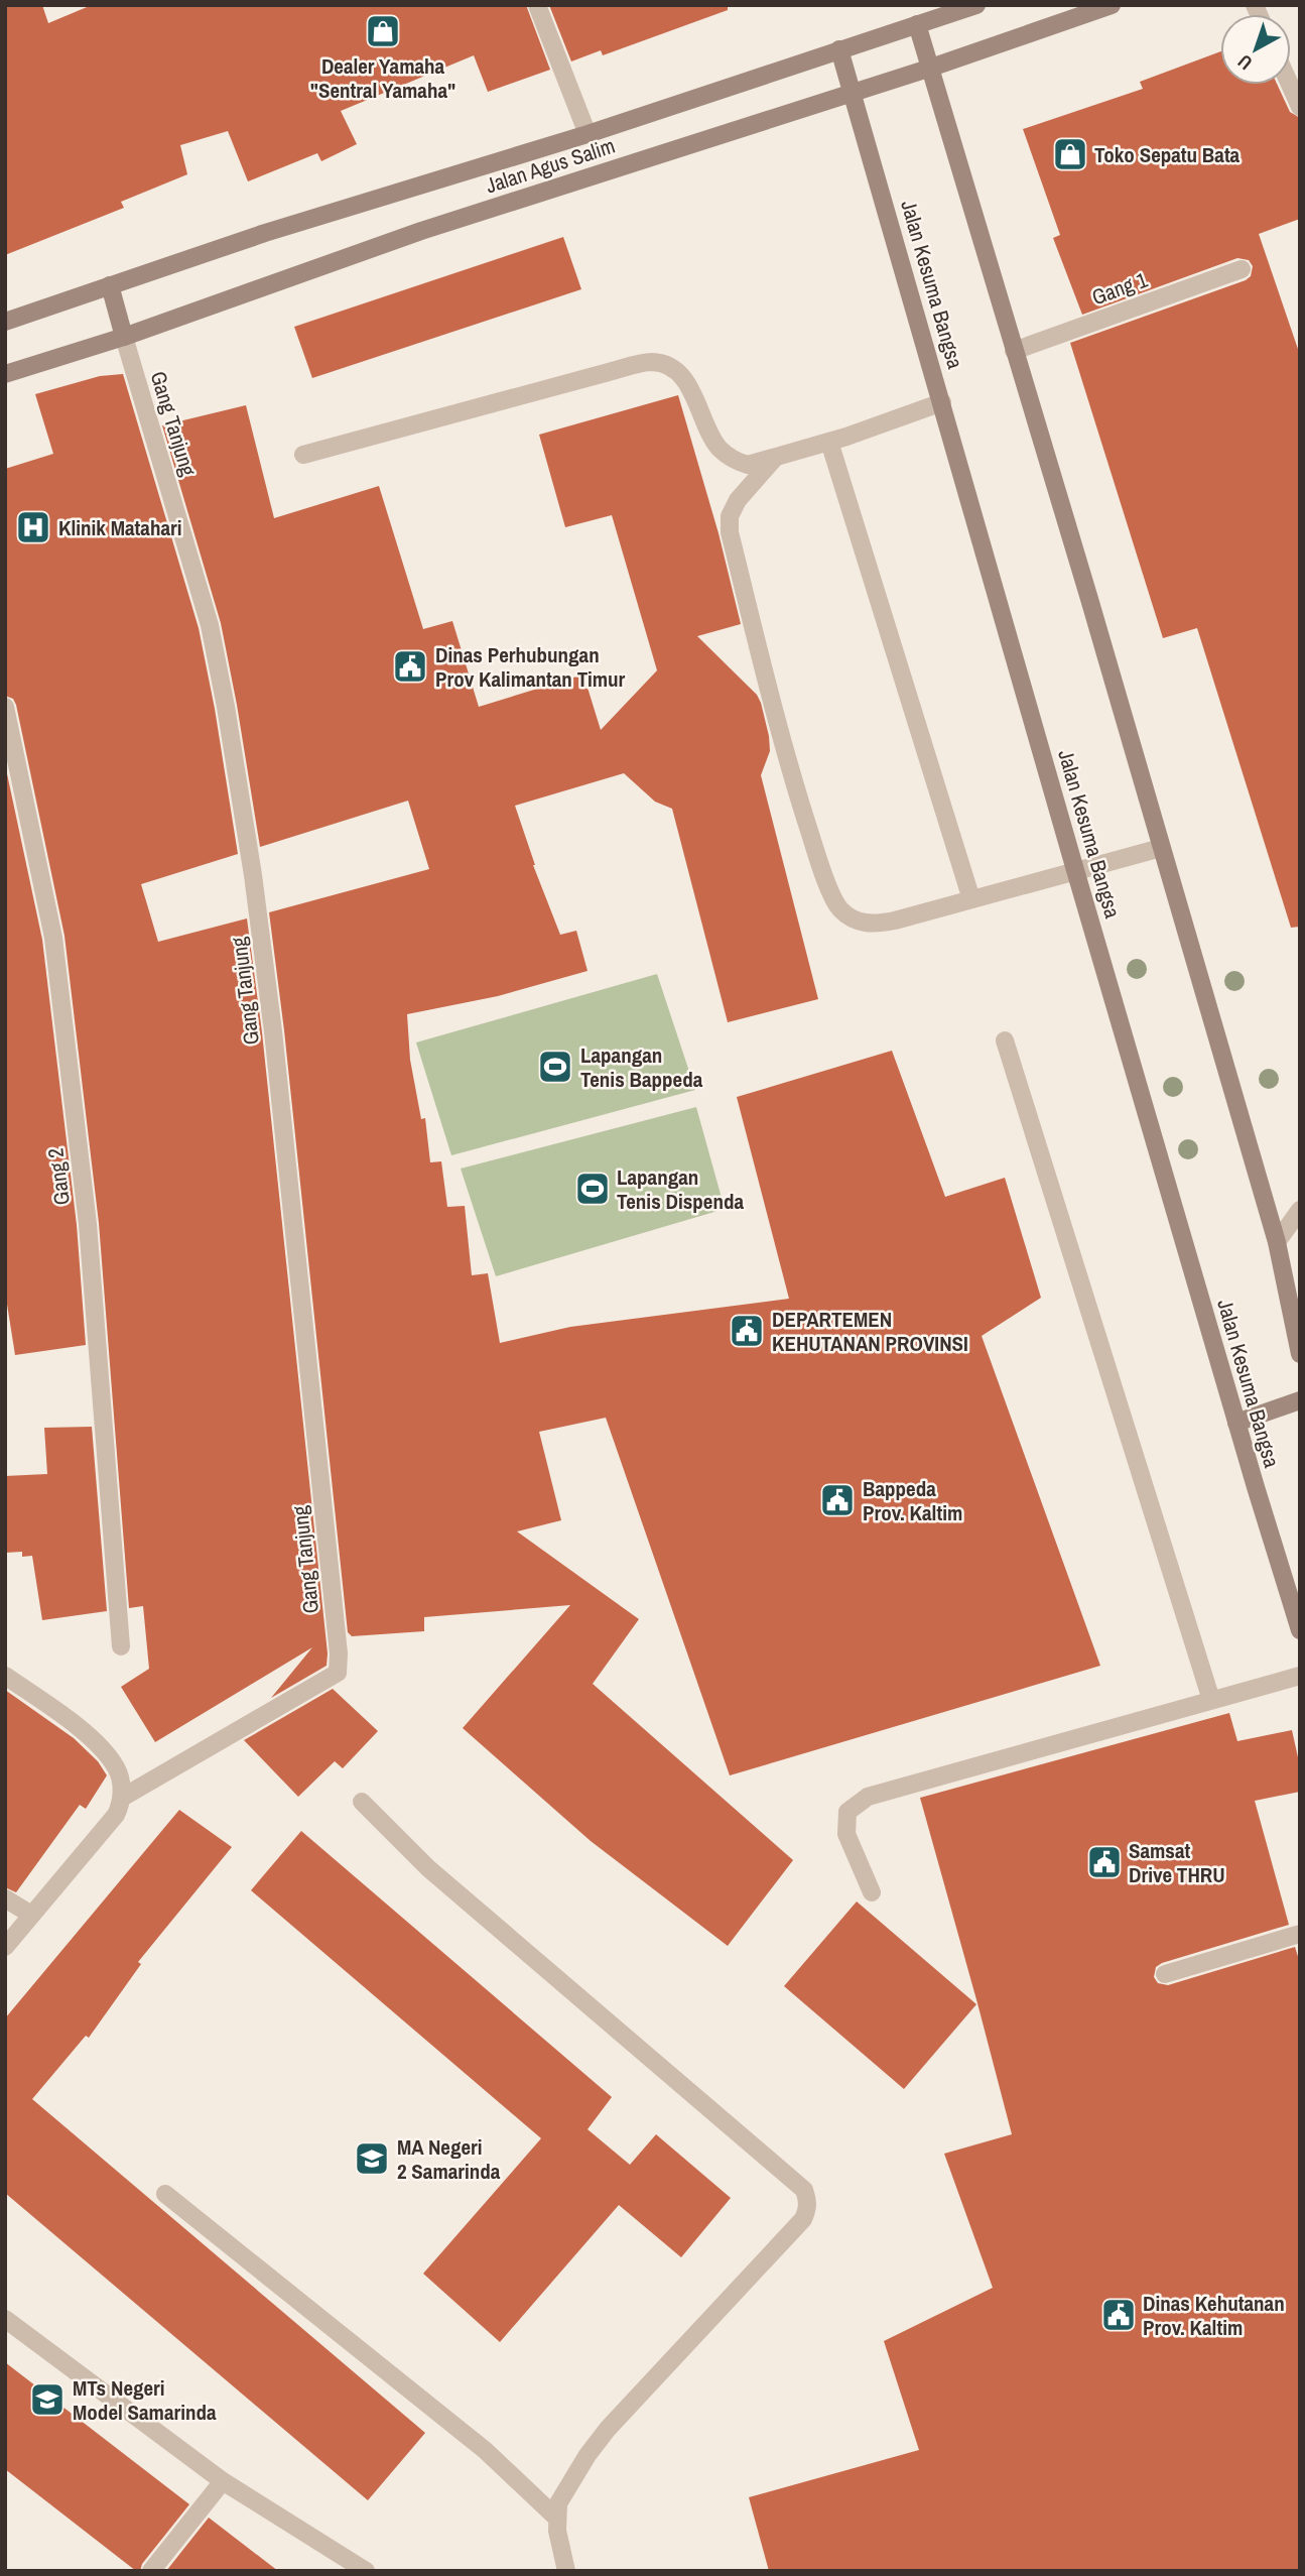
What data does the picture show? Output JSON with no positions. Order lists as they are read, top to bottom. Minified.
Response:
{"streets":{"street":["Jalan Agus Salim","Jalan Kesuma Bangsa","Gang 1","Gang Tanjung","Gang 2"]},"crossings":[["Jalan Agus Salim","Jalan Kesuma Bangsa"],["Jalan Agus Salim","Gang Tanjung"]],"places":{"shop":["Dealer Yamaha \"Sentral Yamaha\"","Toko Sepatu Bata"],"hospital":["Klinik Matahari"],"public building":["Dinas Perhubungan Prov Kalimantan Timur","DEPARTEMEN KEHUTANAN PROVINSI","Bappeda Prov. Kaltim","Samsat Drive THRU","Dinas Kehutanan Prov. Kaltim"],"sports":["Lapangan Tenis Bappeda","Lapangan Tenis Dispenda"],"school or university":["MA Negeri 2 Samarinda","MTs Negeri Model Samarinda"]},"north":"bottom left"}
